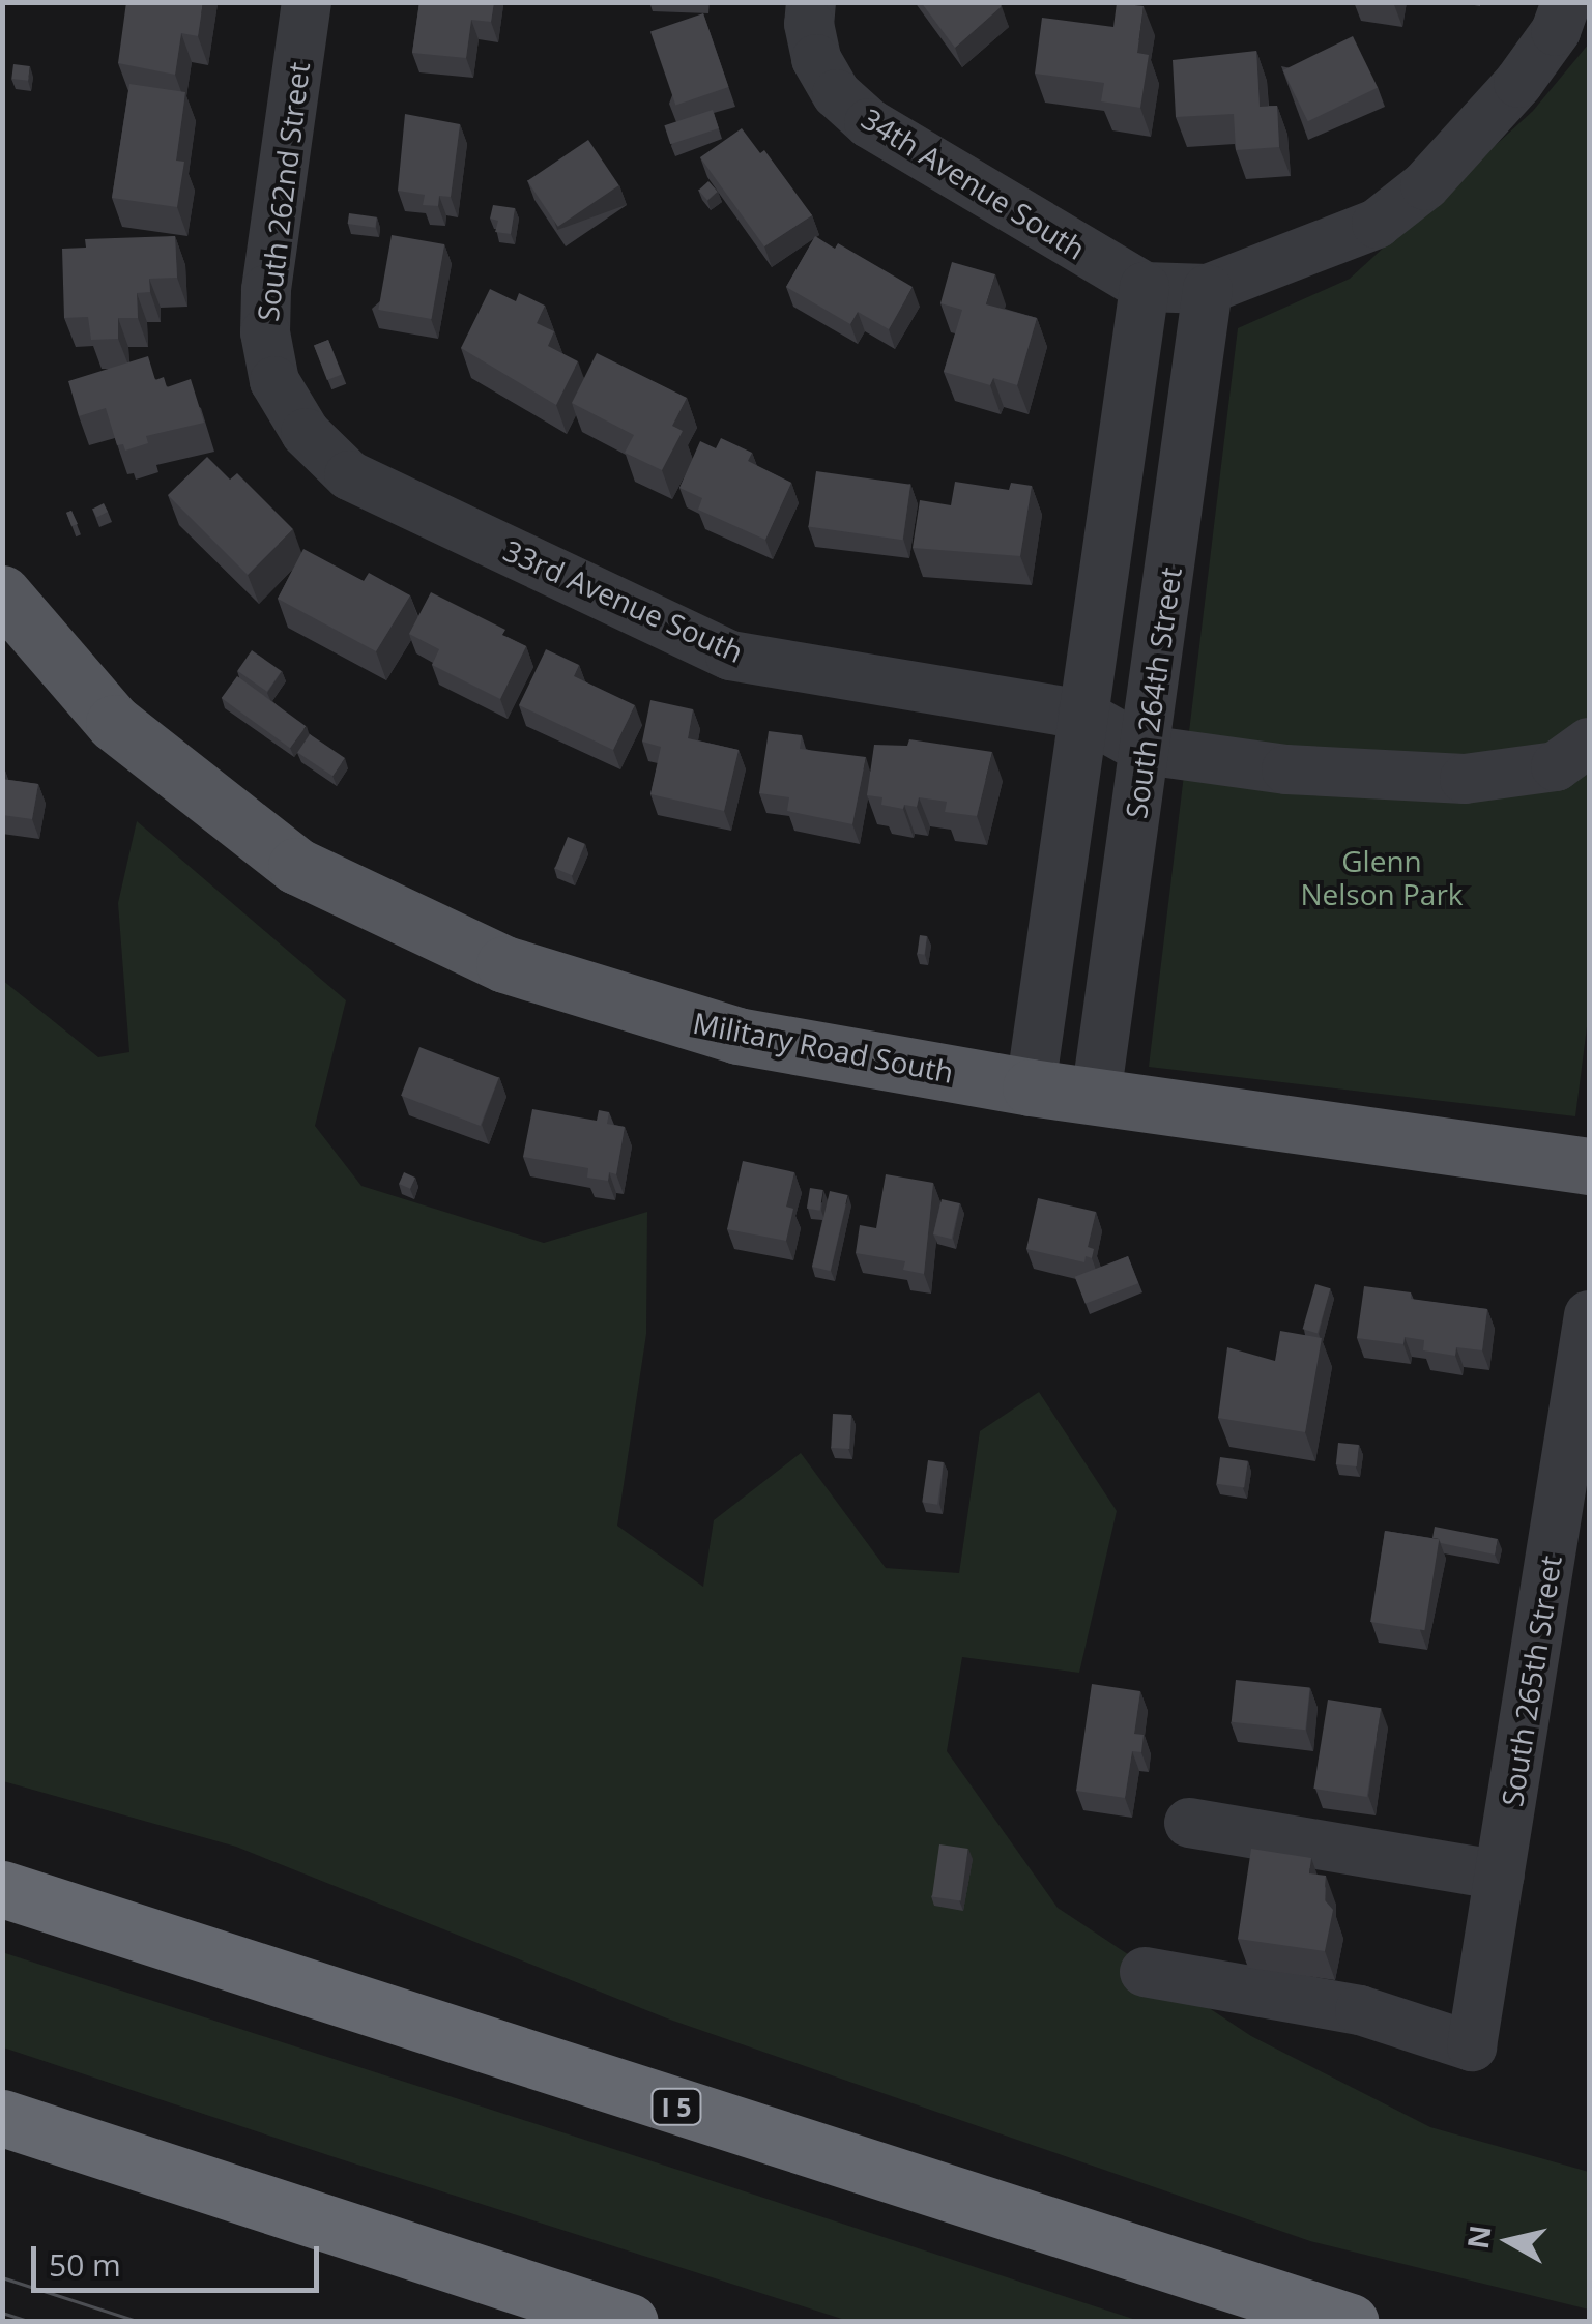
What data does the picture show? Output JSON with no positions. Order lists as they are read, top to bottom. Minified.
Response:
{"streets":{"highway":["I 5"],"main road":["Military Road South"],"street":["34th Avenue South","South 262nd Street","33rd Avenue South","South 264th Street","South 265th Street"]},"crossings":[["South 262nd Street","33rd Avenue South"],["33rd Avenue South","South 264th Street"],["South 264th Street","Military Road South"]],"parks":["Glenn Nelson Park"],"scale_bar":"50 m","north":"left"}
